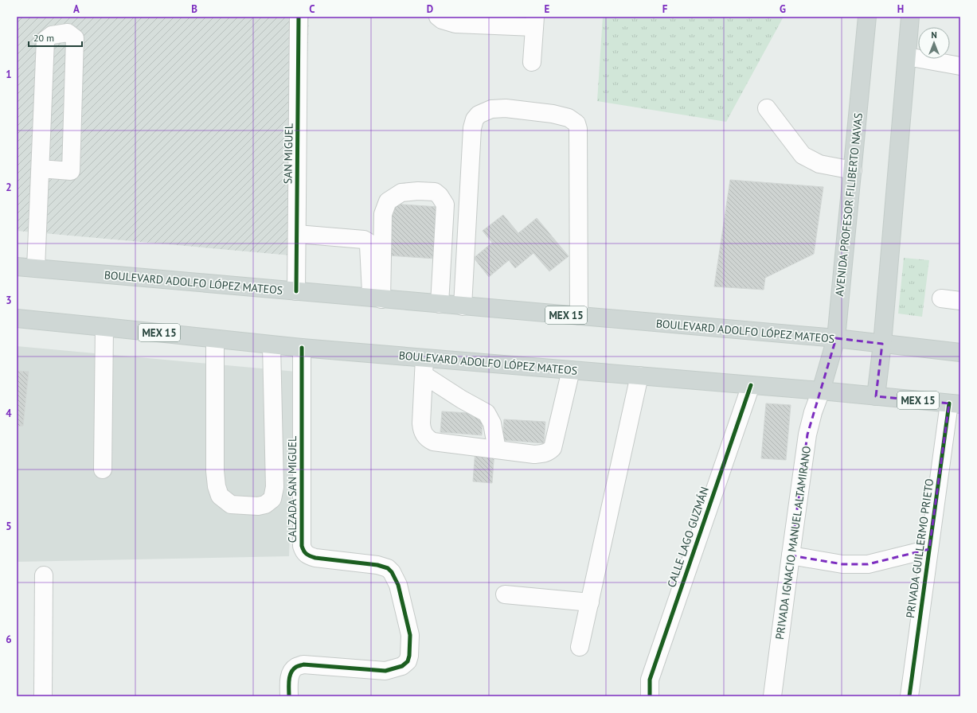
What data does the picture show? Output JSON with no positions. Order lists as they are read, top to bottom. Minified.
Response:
{"streets":{"main road":["AVENIDA PROFESOR FILIBERTO NAVAS","BOULEVARD ADOLFO LÓPEZ MATEOS","MEX 15"],"street":["SAN MIGUEL","CALZADA SAN MIGUEL","CALLE LAGO GUZMÁN","PRIVADA IGNACIO MANUEL ALTAMIRANO","PRIVADA GUILLERMO PRIETO"]},"crossings":[["SAN MIGUEL","BOULEVARD ADOLFO LÓPEZ MATEOS"],["AVENIDA PROFESOR FILIBERTO NAVAS","BOULEVARD ADOLFO LÓPEZ MATEOS"],["AVENIDA PROFESOR FILIBERTO NAVAS","PRIVADA IGNACIO MANUEL ALTAMIRANO"],["BOULEVARD ADOLFO LÓPEZ MATEOS","CALZADA SAN MIGUEL"],["BOULEVARD ADOLFO LÓPEZ MATEOS","CALLE LAGO GUZMÁN"],["BOULEVARD ADOLFO LÓPEZ MATEOS","PRIVADA IGNACIO MANUEL ALTAMIRANO"],["BOULEVARD ADOLFO LÓPEZ MATEOS","PRIVADA GUILLERMO PRIETO"]],"scale_bar":"20 m","north":"top","grid":{"columns":["A","B","C","D","E","F","G","H"],"rows":["1","2","3","4","5","6"]}}
